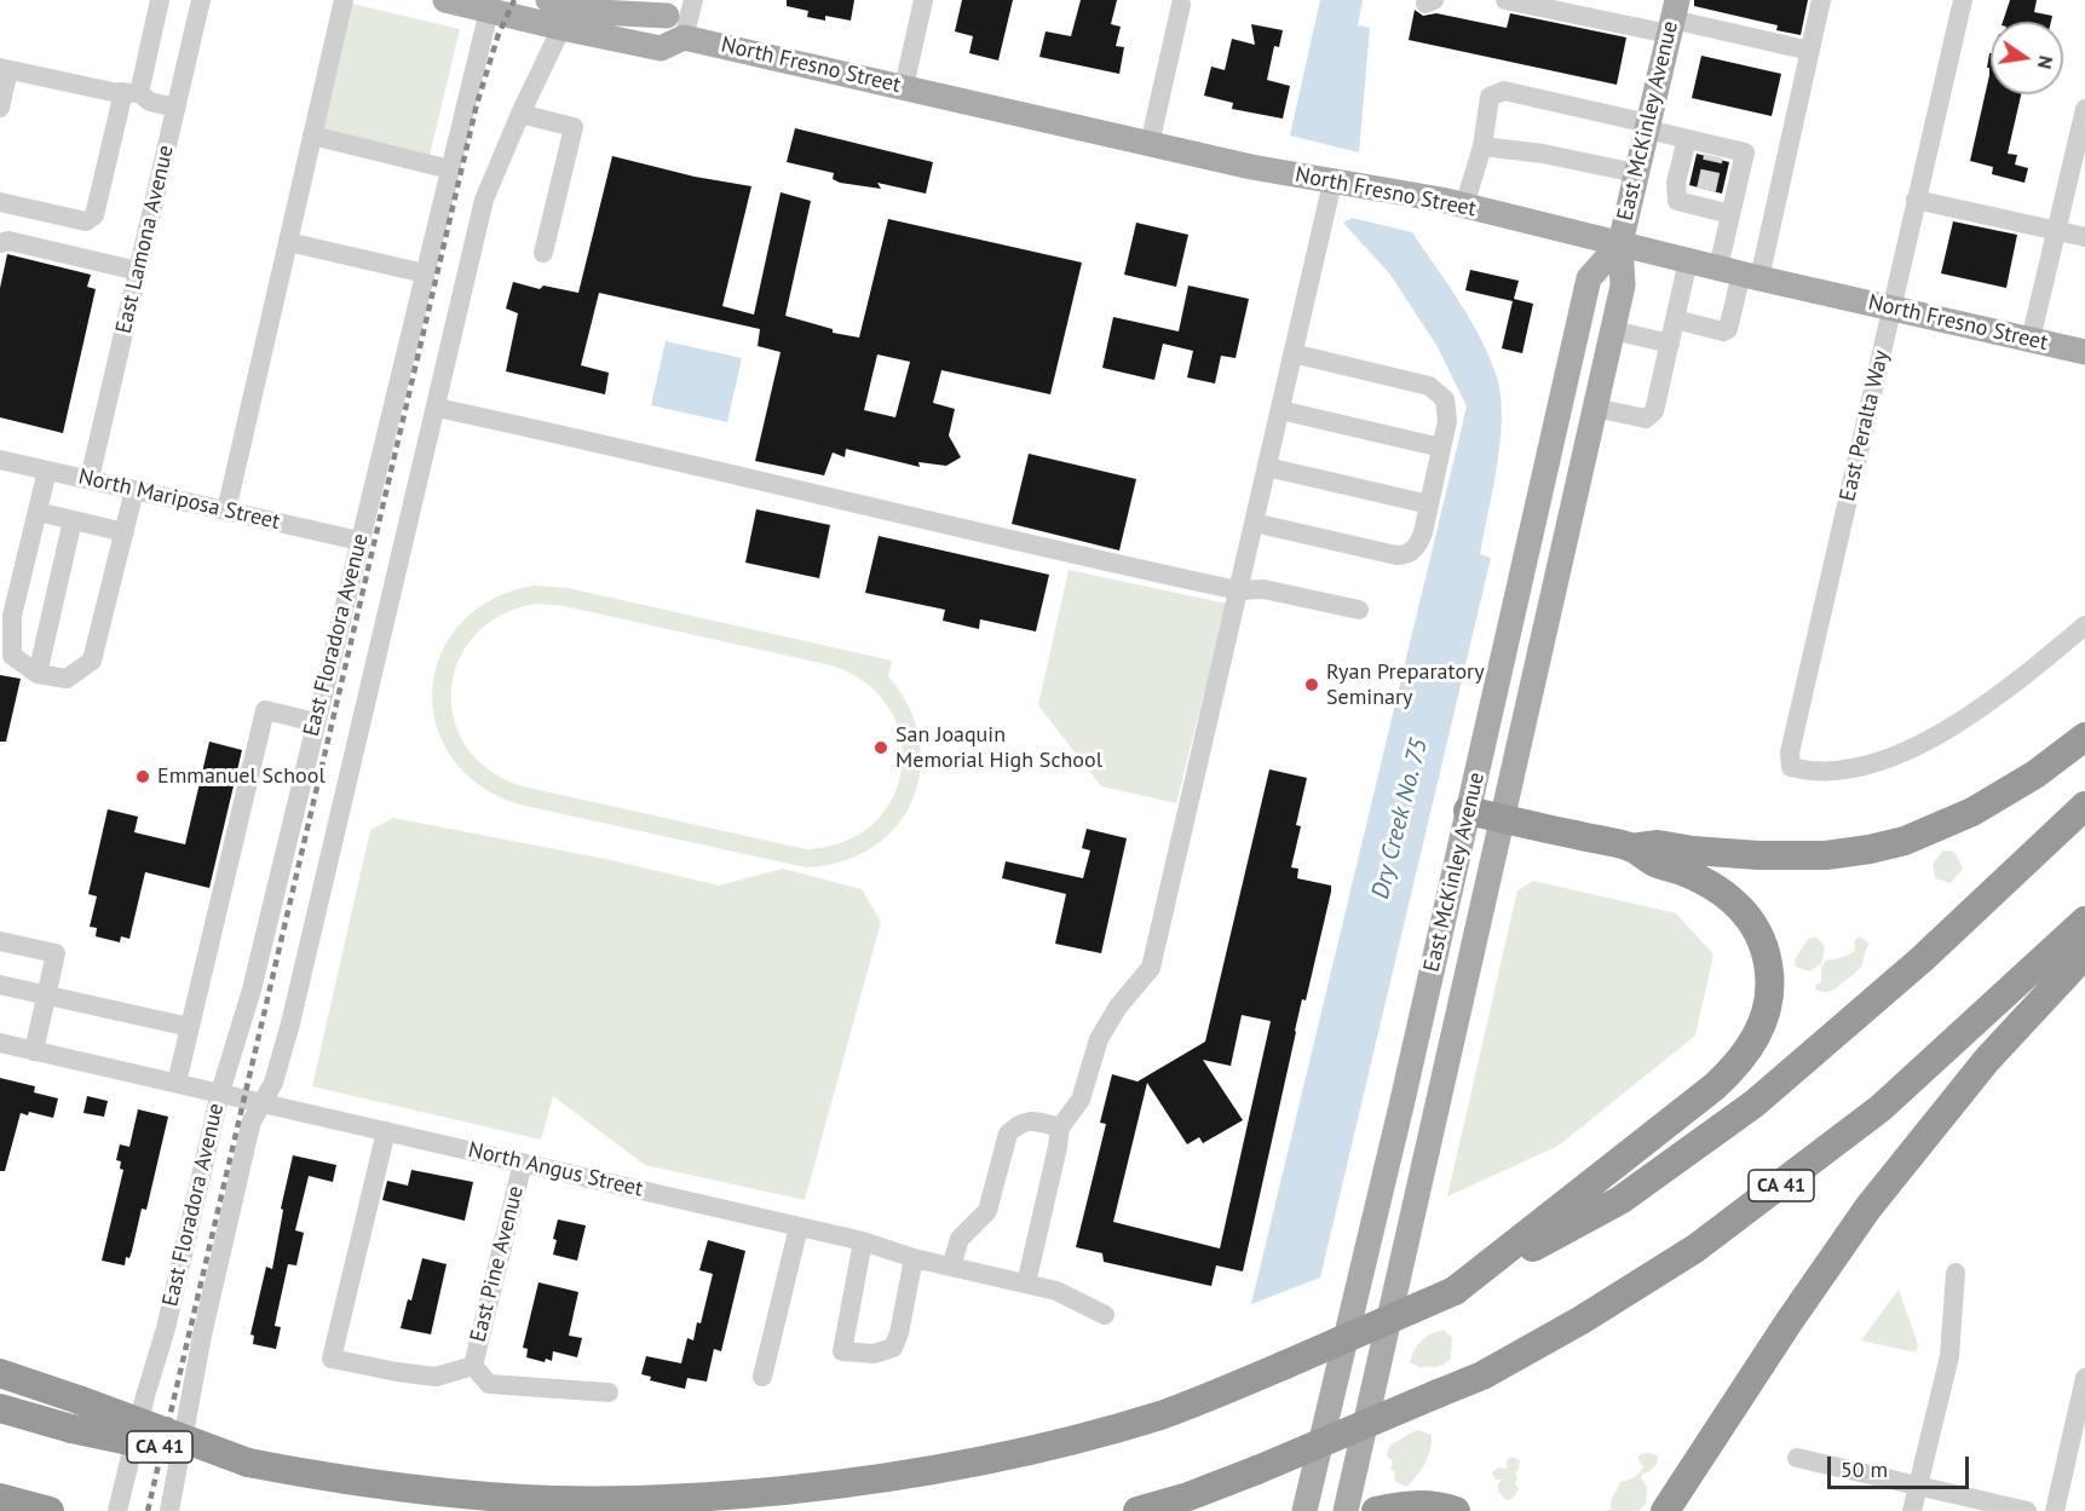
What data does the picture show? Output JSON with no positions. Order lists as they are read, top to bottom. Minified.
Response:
{"streets":{"highway":["CA 41"],"main road":["North Fresno Street","East McKinley Avenue"],"street":["East Lamona Avenue","East Peralta Way","North Mariposa Street","East Floradora Avenue","North Angus Street","East Pine Avenue"]},"crossings":[["North Fresno Street","East McKinley Avenue"],["North Fresno Street","East Peralta Way"],["North Fresno Street","East Floradora Avenue"],["East Lamona Avenue","North Mariposa Street"],["North Mariposa Street","East Floradora Avenue"],["East Floradora Avenue","North Angus Street"],["North Angus Street","East Pine Avenue"]],"water":["Dry Creek No. 75"],"places":["Ryan Preparatory Seminary","San Joaquin Memorial High School","Emmanuel School"],"scale_bar":"50 m","north":"right"}
